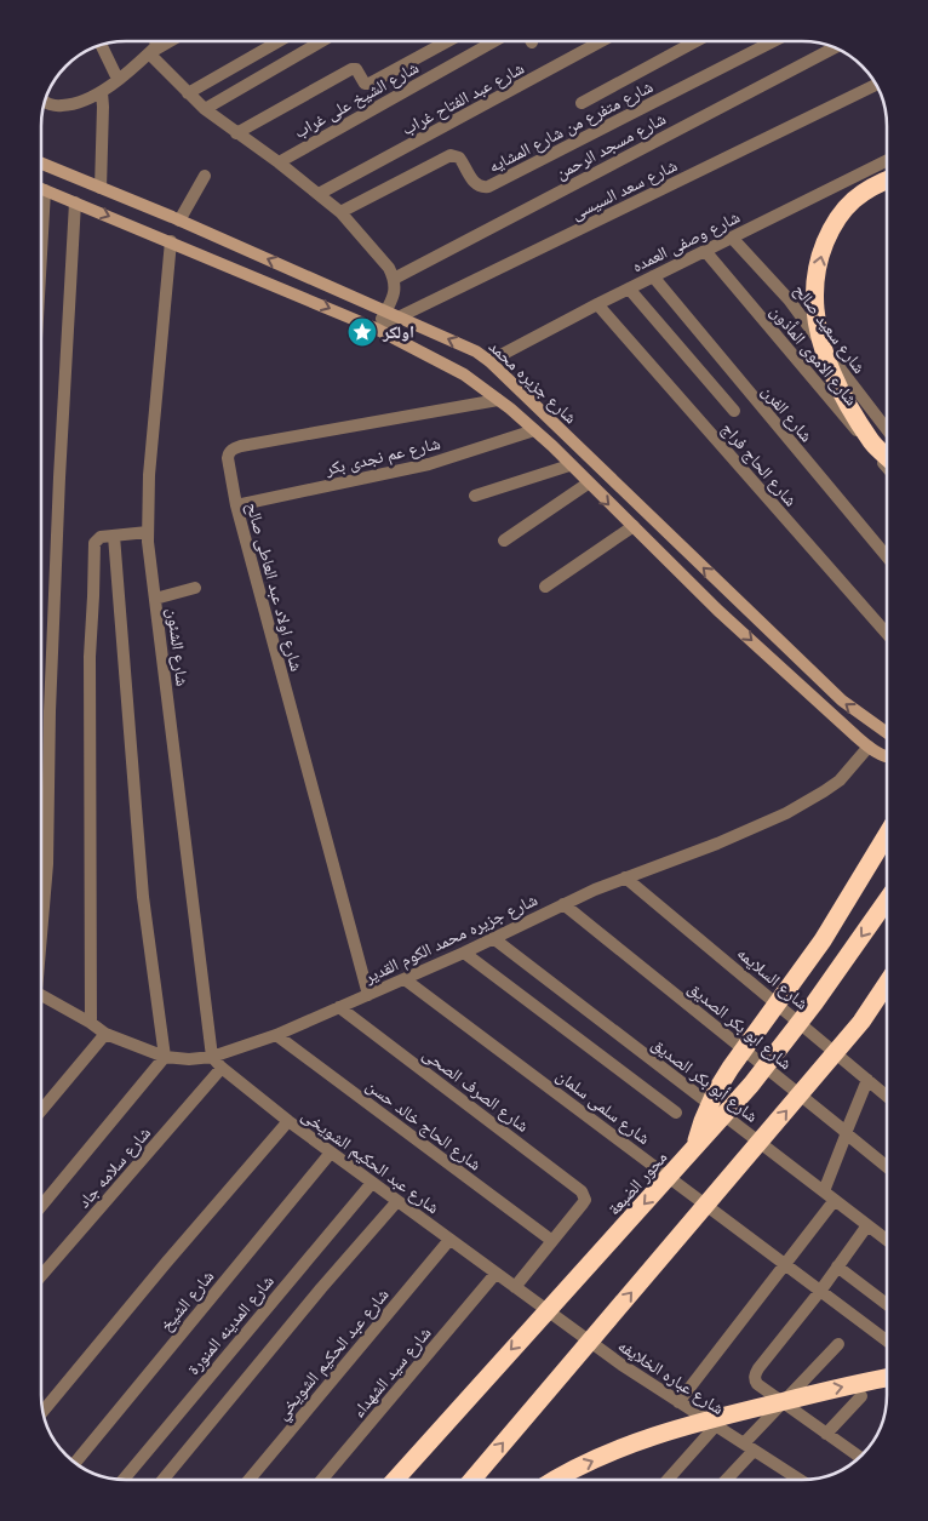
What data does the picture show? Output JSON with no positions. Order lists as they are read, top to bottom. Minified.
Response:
{"streets":{"highway":["محور الضبعة"],"main road":["شارع جزيره محمد"],"street":["شارع عبد الفتاح غراب","شارع الشيخ على غراب","شارع متفرع من شارع المشايه","شارع مسجد الرحمن","شارع سعد السيسى","شارع وصفى العمده","شارع سعيد صالح","شارع الاموى المأذون","شارع الفرن","شارع عم نجدى بكر","شارع الحاج فراج","شارع اولاد عبد العاطى صالح","شارع الشئون","شارع جزيره محمد الكوم القدير","شارع السلايمه","شارع ابو بكر الصديق","شارع أبو بكر الصديق","شارع الصرف الصحى","شارع سلمى سلمان","شارع الحاج خالد حسن","شارع عبد الحكيم الشويخى","شارع سلامه جاد","شارع الشيخ","شارع المدينه المنورة","شارع عبد الحكيم الشويخي","شارع سيد الشهداء","شارع عباره الخلايفه"]},"crossings":[["شارع سعد السيسى","شارع جزيره محمد"],["شارع وصفى العمده","شارع سعيد صالح"],["شارع وصفى العمده","شارع الاموى المأذون"],["شارع وصفى العمده","شارع جزيره محمد"],["شارع وصفى العمده","شارع الفرن"],["شارع وصفى العمده","شارع الحاج فراج"],["شارع جزيره محمد","شارع عم نجدى بكر"],["شارع جزيره محمد","شارع اولاد عبد العاطى صالح"],["شارع جزيره محمد","شارع الشئون"],["شارع جزيره محمد","شارع جزيره محمد الكوم القدير"],["شارع عم نجدى بكر","شارع اولاد عبد العاطى صالح"],["شارع اولاد عبد العاطى صالح","شارع جزيره محمد الكوم القدير"],["شارع الشئون","شارع جزيره محمد الكوم القدير"],["شارع الشئون","شارع عبد الحكيم الشويخى"],["شارع جزيره محمد الكوم القدير","شارع السلايمه"],["شارع جزيره محمد الكوم القدير","شارع ابو بكر الصديق"],["شارع جزيره محمد الكوم القدير","شارع أبو بكر الصديق"],["شارع جزيره محمد الكوم القدير","شارع الصرف الصحى"],["شارع جزيره محمد الكوم القدير","شارع سلمى سلمان"],["شارع جزيره محمد الكوم القدير","شارع الحاج خالد حسن"],["شارع جزيره محمد الكوم القدير","شارع عبد الحكيم الشويخى"],["شارع الصرف الصحى","شارع الحاج خالد حسن"],["شارع عبد الحكيم الشويخى","شارع سلامه جاد"],["شارع عبد الحكيم الشويخى","شارع الشيخ"],["شارع عبد الحكيم الشويخى","شارع المدينه المنورة"],["شارع عبد الحكيم الشويخى","شارع عبد الحكيم الشويخي"],["شارع عبد الحكيم الشويخى","شارع سيد الشهداء"],["شارع عبد الحكيم الشويخى","شارع عباره الخلايفه"]],"places":{"place":["اولكر"]}}
